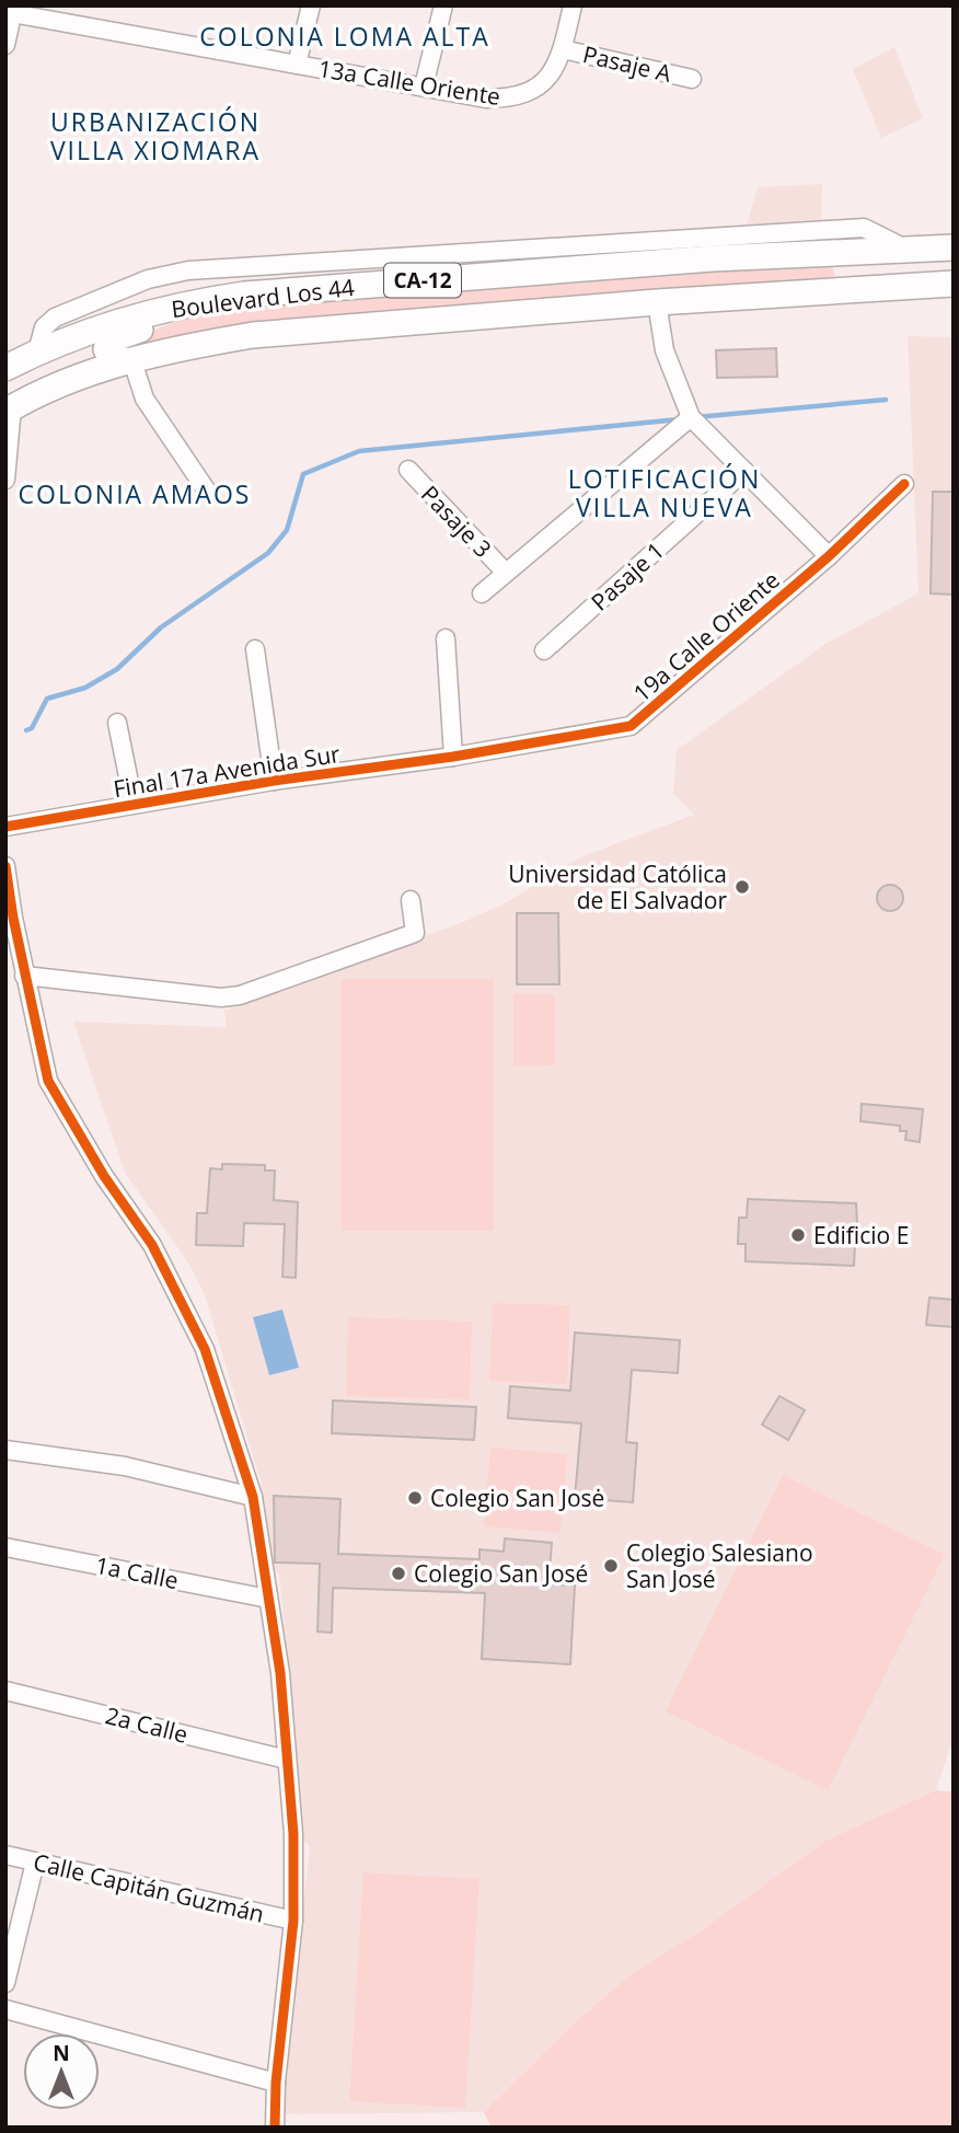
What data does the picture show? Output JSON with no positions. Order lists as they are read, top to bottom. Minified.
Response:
{"streets":{"highway":["CA-12","Boulevard Los 44"],"street":["Pasaje A","13a Calle Oriente","Pasaje 3","Pasaje 1","19a Calle Oriente","Final 17a Avenida Sur","1a Calle","2a Calle","Calle Capitán Guzmán"]},"crossings":[["Pasaje A","13a Calle Oriente"],["CA-12","Boulevard Los 44"],["19a Calle Oriente","Final 17a Avenida Sur"]],"districts":["COLONIA LOMA ALTA","URBANIZACIÓN VILLA XIOMARA","LOTIFICACIÓN VILLA NUEVA","COLONIA AMAOS"],"places":["Universidad Católica de El Salvador","Edificio E","Colegio San Josė","Colegio Salesiano San José","Colegio San José"],"north":"top"}
